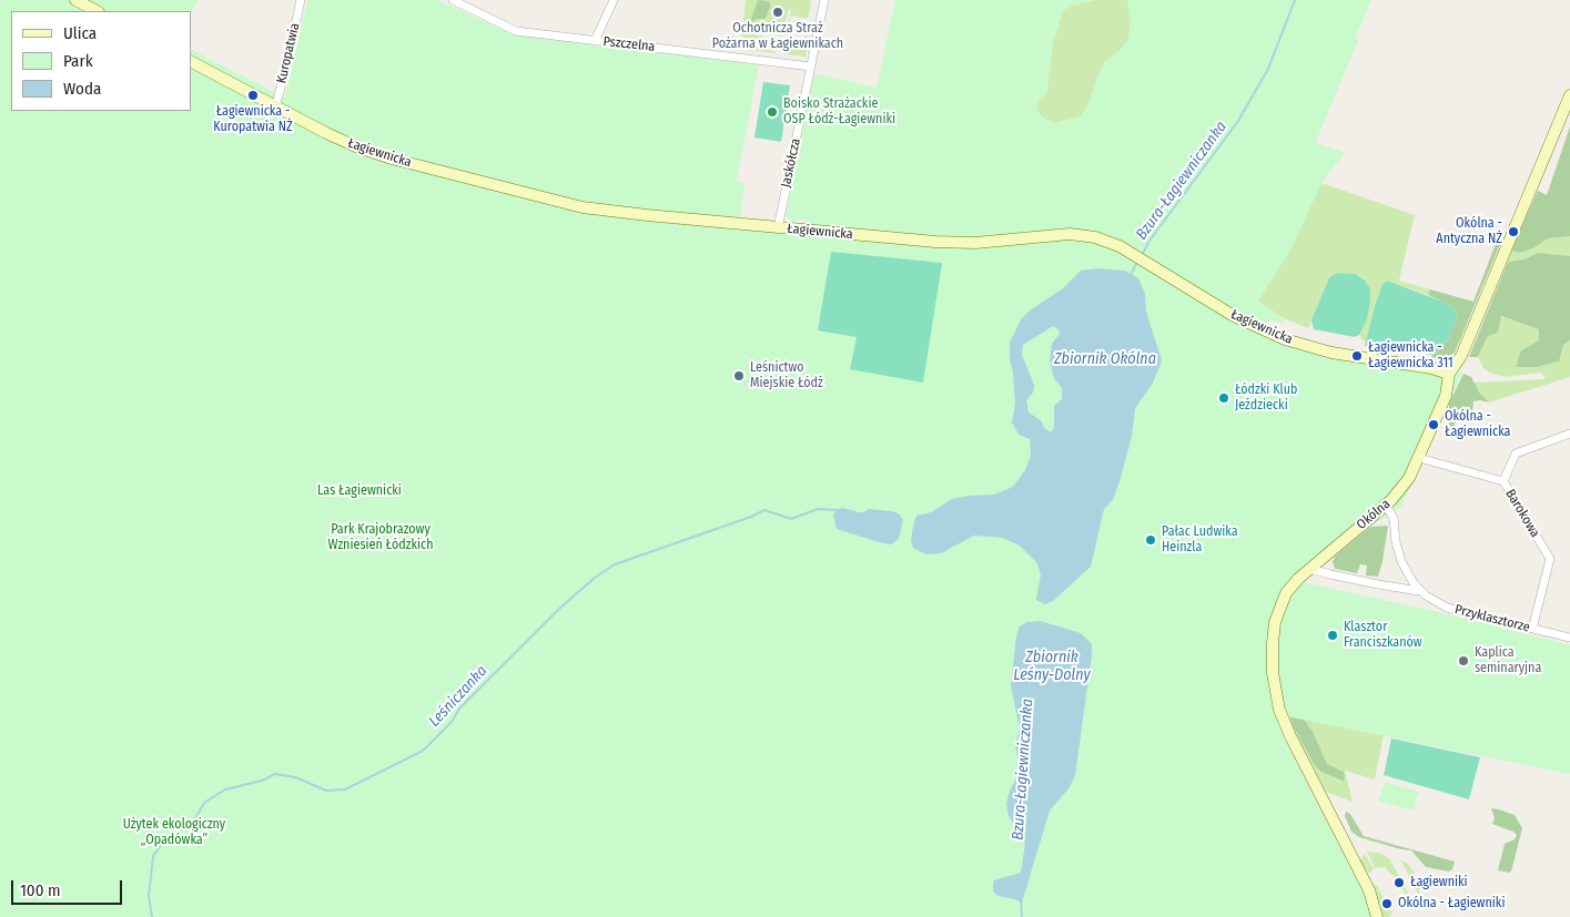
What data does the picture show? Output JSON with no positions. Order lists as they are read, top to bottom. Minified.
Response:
{"streets":{"street":["Pszczelna","Kuropatwia","Łagiewnicka","Jaskółcza","Barokowa","Okólna","Przyklasztorze"]},"crossings":[["Pszczelna","Jaskółcza"],["Kuropatwia","Łagiewnicka"],["Łagiewnicka","Jaskółcza"],["Łagiewnicka","Okólna"],["Barokowa","Okólna"],["Barokowa","Przyklasztorze"],["Okólna","Przyklasztorze"]],"water":["Bzura-Łagiewniczanka","Zbiornik Okólna","Zbiornik Leśny-Dolny","Leśniczanka"],"parks":["Las Łagiewnicki","Park Krajobrazowy Wzniesień Łódzkich","Użytek ekologiczny „Opadówka”"],"places":["Ochotnicza Straż Pożarna w Łagiewnikach","Łagiewnicka - Kuropatwia NŻ","Boisko Strażackie OSP Łódź-Łagiewniki","Okólna - Antyczna NŻ","Łagiewnicka - Łagiewnicka 311","Leśnictwo Miejskie Łódź","Łódzki Klub Jeździecki","Okólna - Łagiewnicka","Pałac Ludwika Heinzla","Klasztor Franciszkanów","Kaplica seminaryjna","Łagiewniki","Okólna - Łagiewniki"],"legend":["Ulica","Park","Woda"],"scale_bar":"100 m"}
